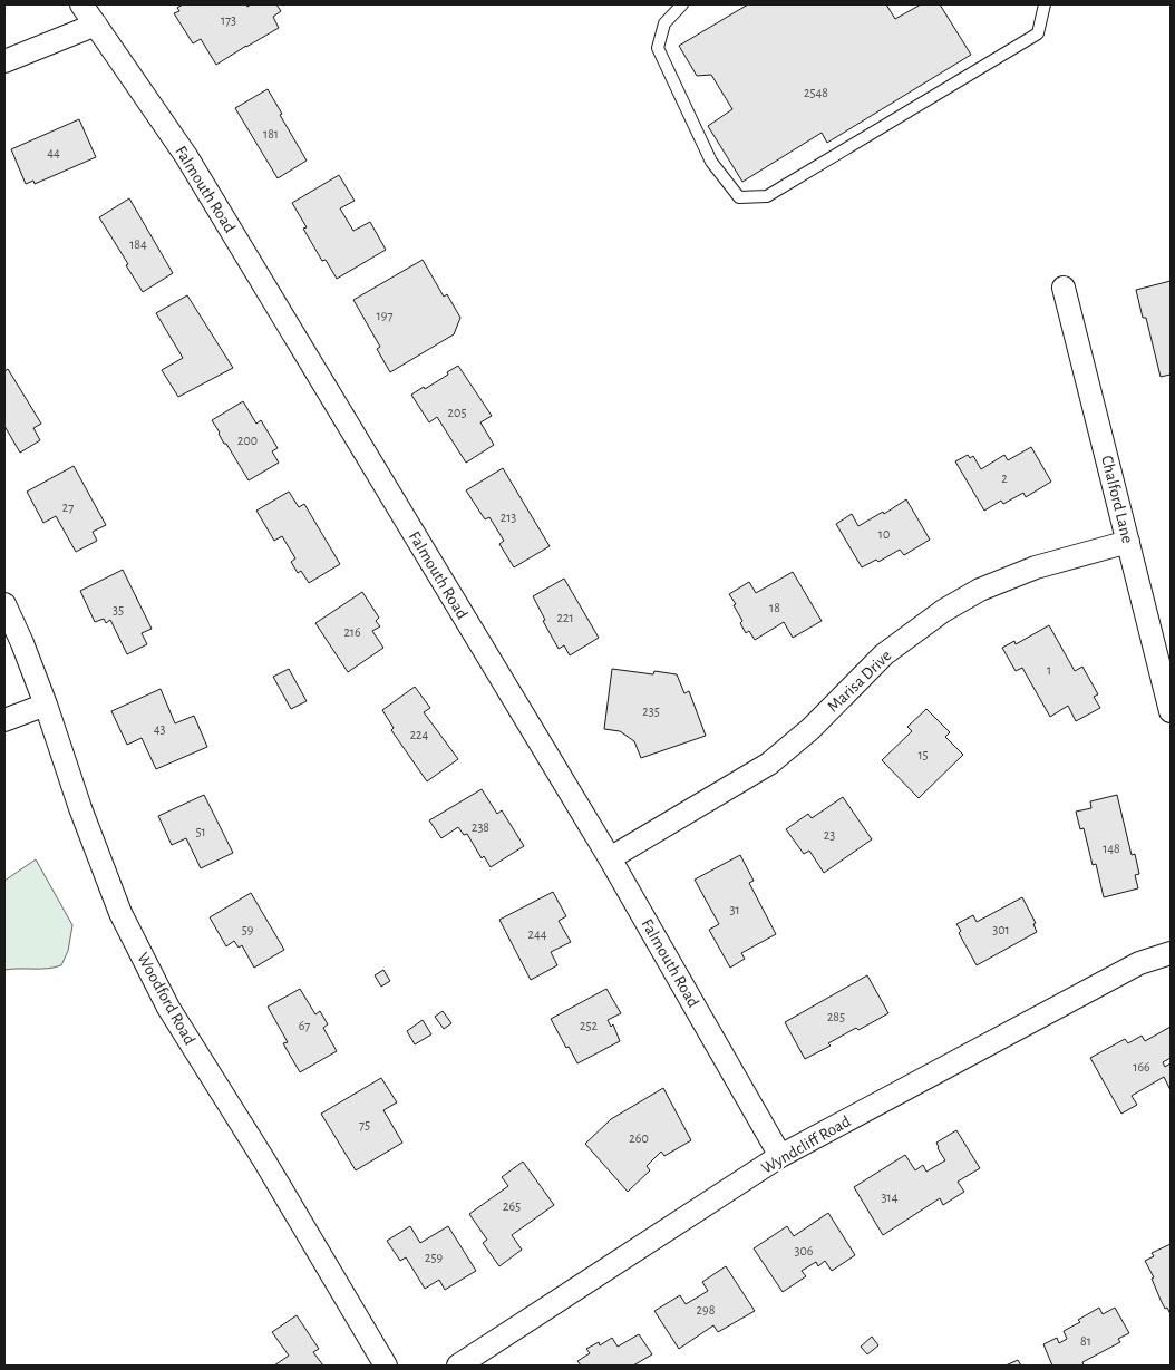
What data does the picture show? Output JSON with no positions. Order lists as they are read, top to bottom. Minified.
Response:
{"streets":{"street":["Falmouth Road","Chalford Lane","Marisa Drive","Woodford Road","Wyndcliff Road"]},"crossings":[["Falmouth Road","Marisa Drive"],["Falmouth Road","Wyndcliff Road"],["Chalford Lane","Marisa Drive"]],"house_numbers":["173","2548","181","44","184","197","205","200","2","27","213","10","18","35","221","216","1","235","43","224","15","238","51","23","148","31","59","301","244","285","67","252","166","75","260","314","265","306","259","298","81"]}
